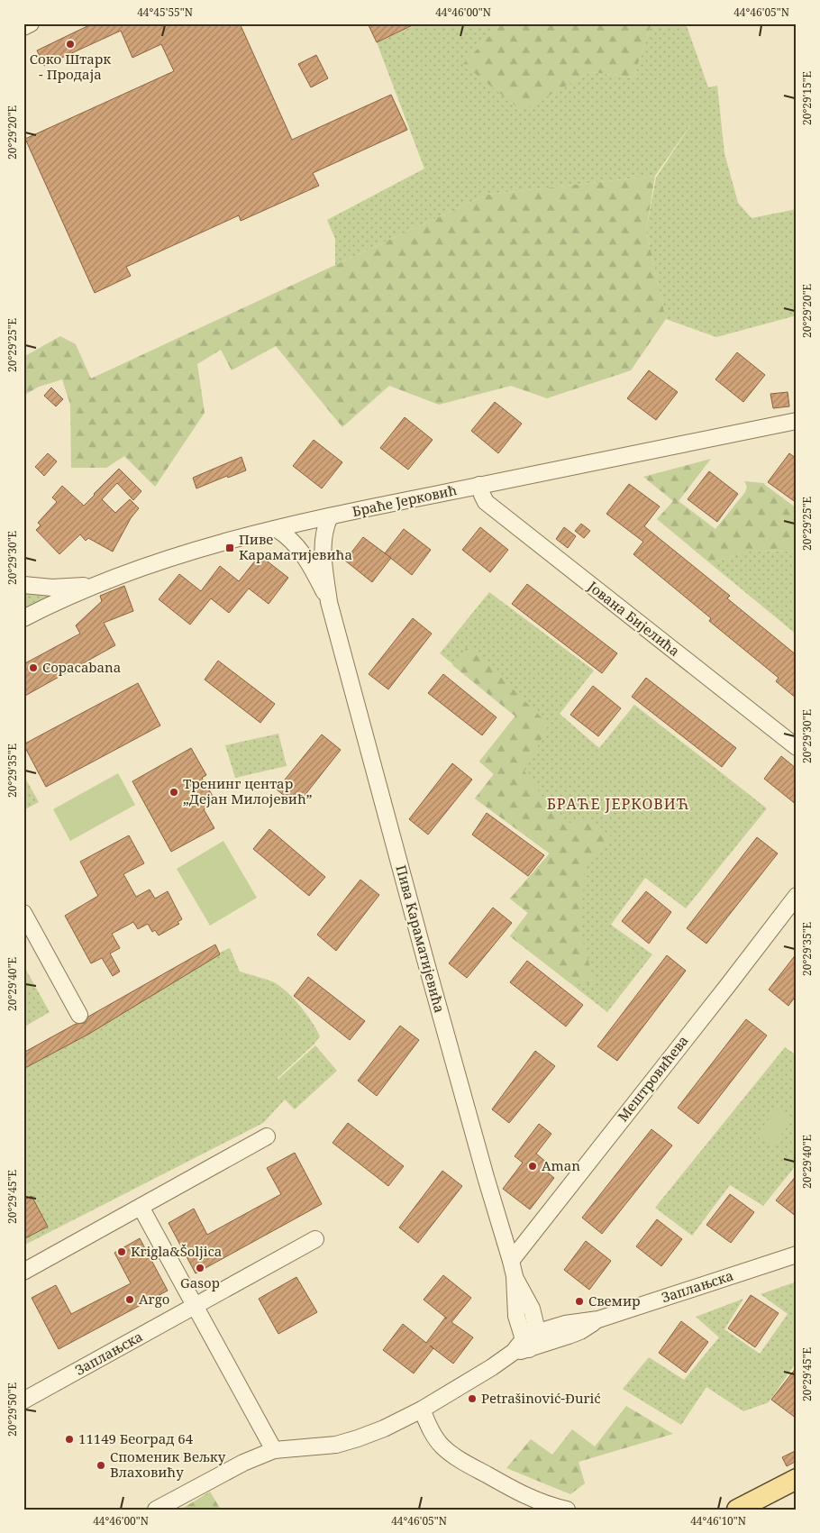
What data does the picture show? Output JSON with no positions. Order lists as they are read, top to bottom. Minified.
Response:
{"streets":{"street":["Браће Јерковић","Јована Бијелића","Пива Караматијевића","Мештровићева","Заплањска"]},"crossings":[["Браће Јерковић","Јована Бијелића"],["Браће Јерковић","Пива Караматијевића"],["Пива Караматијевића","Мештровићева"],["Пива Караматијевића","Заплањска"]],"districts":["БРАЋЕ ЈЕРКОВИЋ"],"places":{"other":["Соко Штарк - Продаја","Copacabana","Тренинг центар „Дејан Милојевић”","Aman","Krigla&Šoljica","Gasop","Argo","Свемир","Petrašinović-Đurić","11149 Београд 64","Споменик Вељку Влаховићу"],"transit":["Пиве Караматијевића"]},"coordinates":["44°45'55\"N","44°46'00\"N","44°46'05\"N","20°29'15\"E","20°29'20\"E","20°29'25\"E","20°29'30\"E","20°29'35\"E","20°29'40\"E","20°29'45\"E","20°29'50\"E","44°46'10\"N"]}
